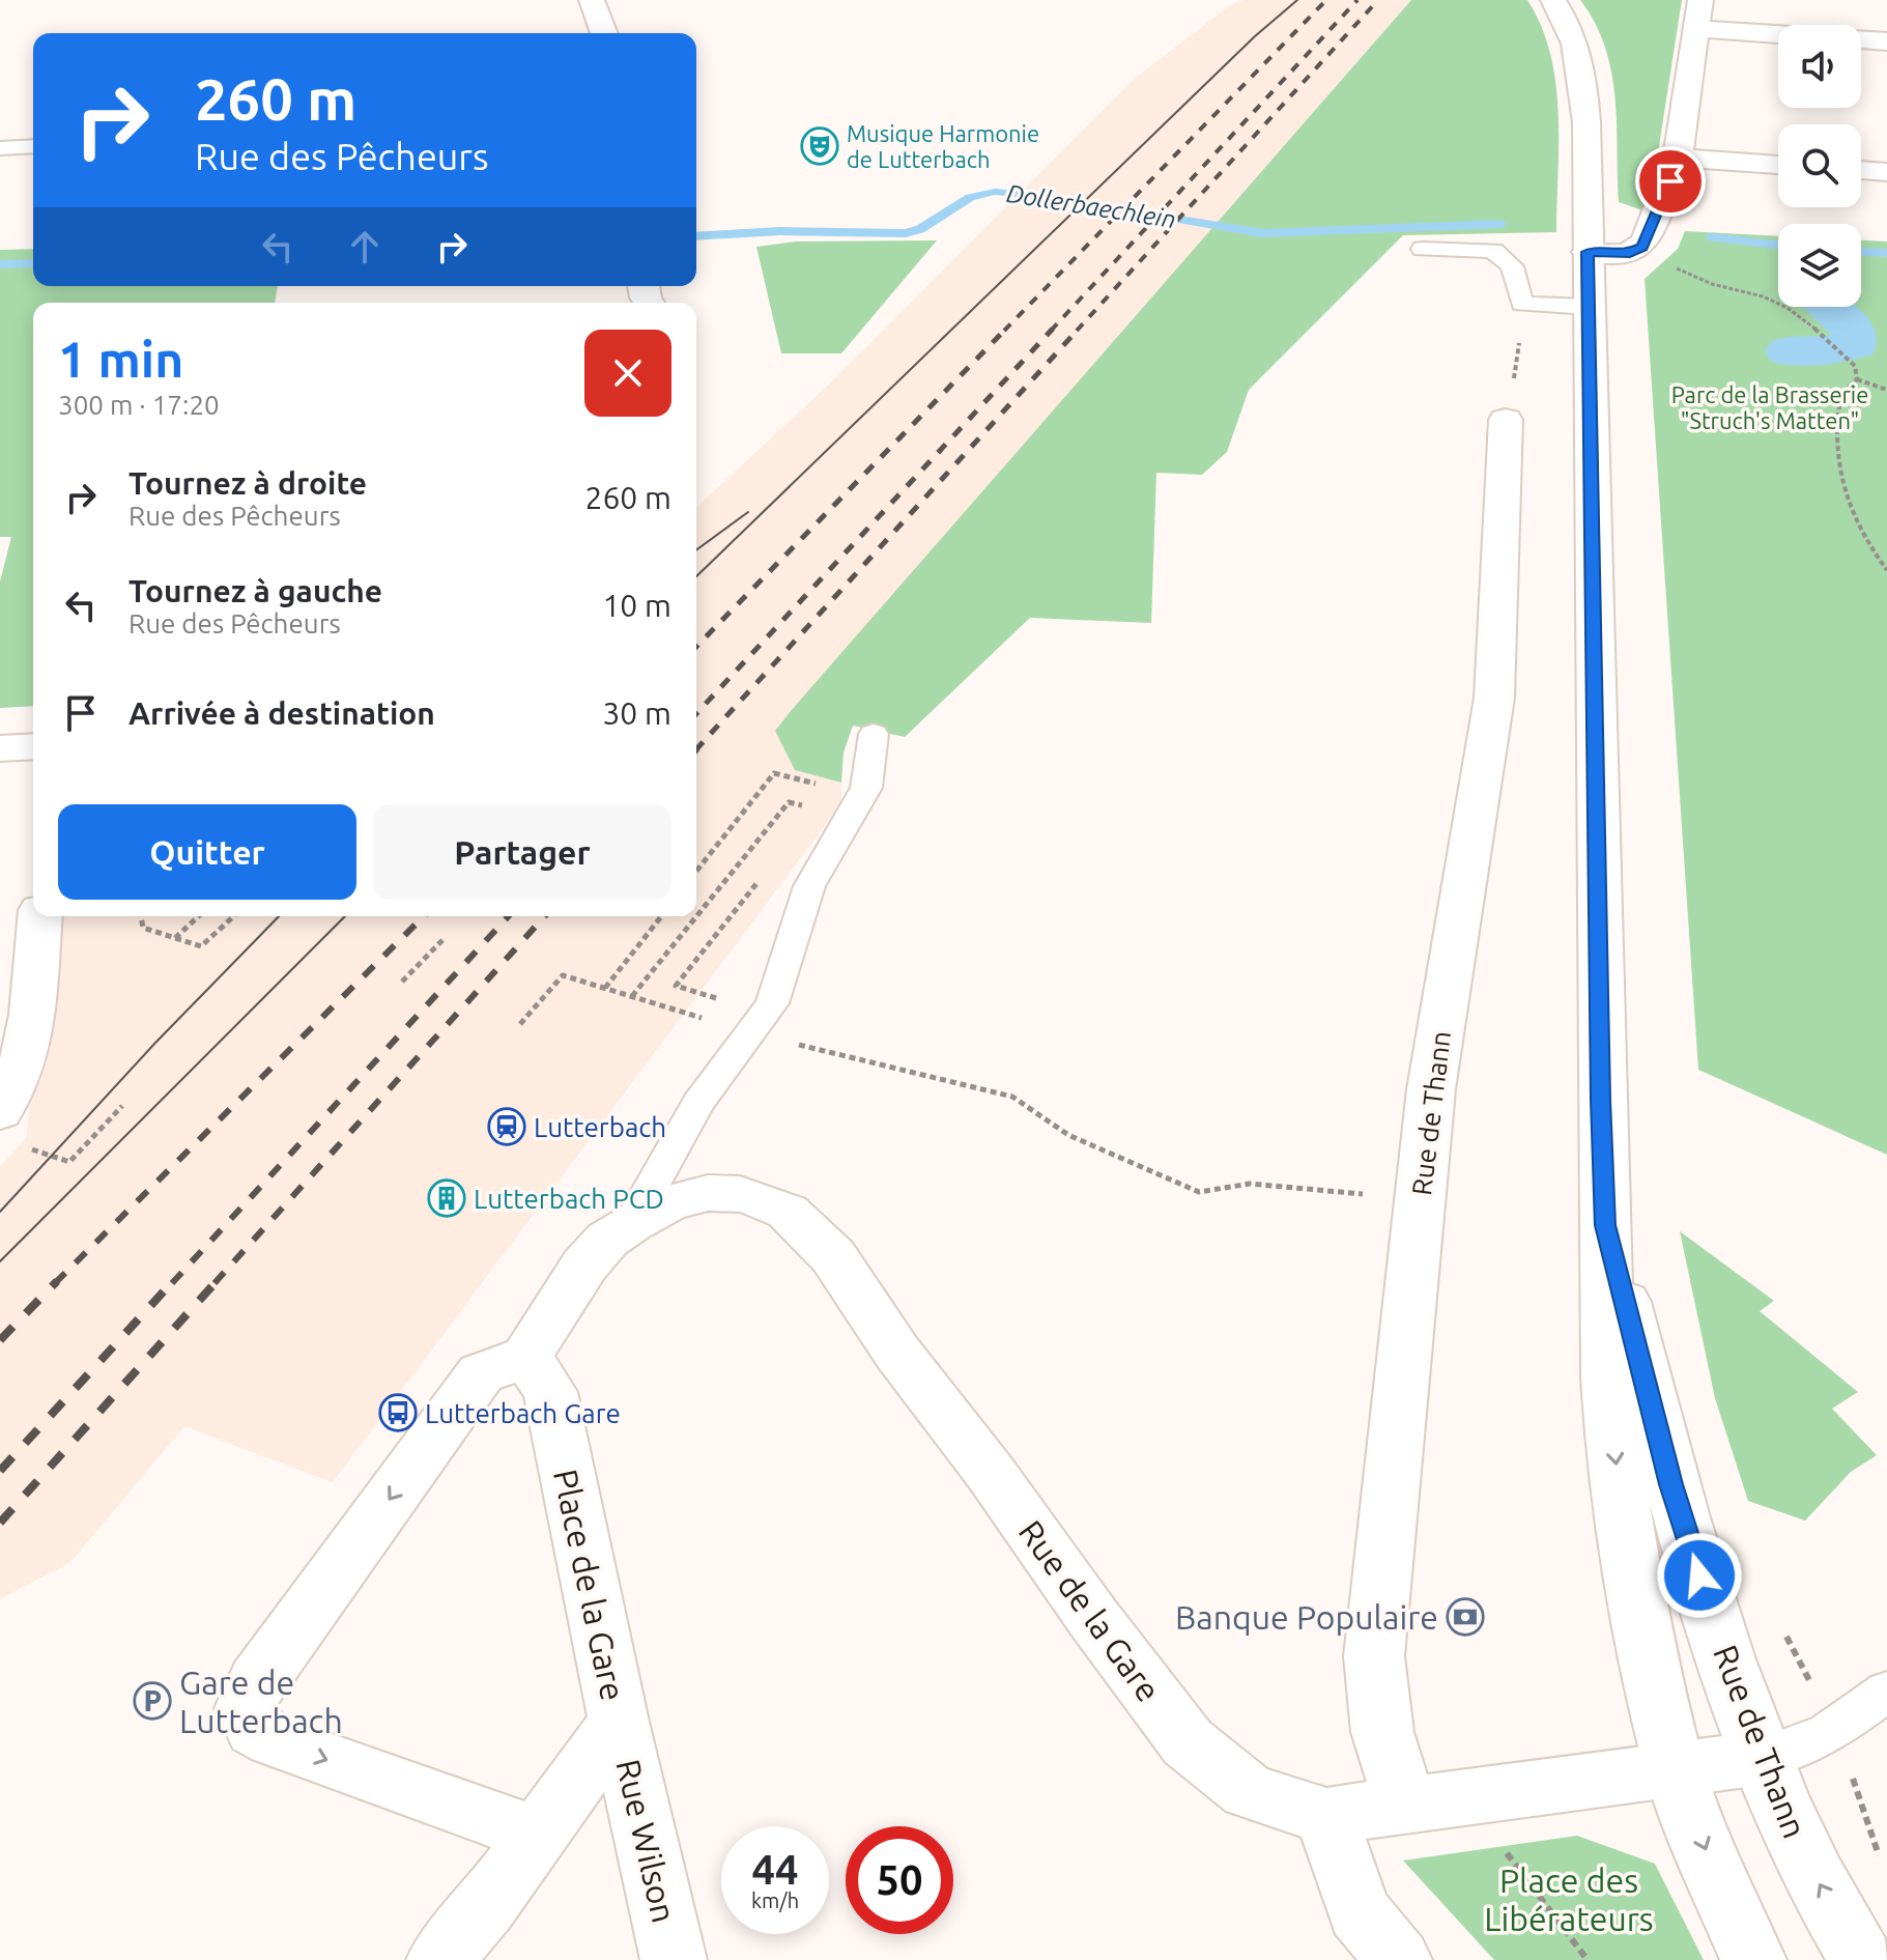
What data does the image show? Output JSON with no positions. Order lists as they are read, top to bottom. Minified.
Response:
{"streets":{"street":["Rue de Thann","Place de la Gare","Rue de la Gare","Rue Wilson"]},"crossings":[["Rue de Thann","Rue de la Gare"],["Place de la Gare","Rue Wilson"]],"water":["Dollerbaechlein"],"parks":["Parc de la Brasserie \"Struch's Matten\"","Place des Libérateurs"],"places":{"theatre":["Musique Harmonie de Lutterbach"],"station":["Lutterbach"],"building":["Lutterbach PCD"],"bus stop":["Lutterbach Gare"],"bank":["Banque Populaire"],"parking":["Gare de Lutterbach"]},"page":{"turn":["260 m","Rue des Pêcheurs"],"heading":["1 min","300 m · 17:20"],"list":[{"name":"Tournez à droite","note":"Rue des Pêcheurs","value":"260 m"},{"name":"Tournez à gauche","note":"Rue des Pêcheurs","value":"10 m"},{"name":"Arrivée à destination","value":"30 m"}],"buttons":["Quitter","Partager"],"speed":"44 km/h","limit":"50"}}
